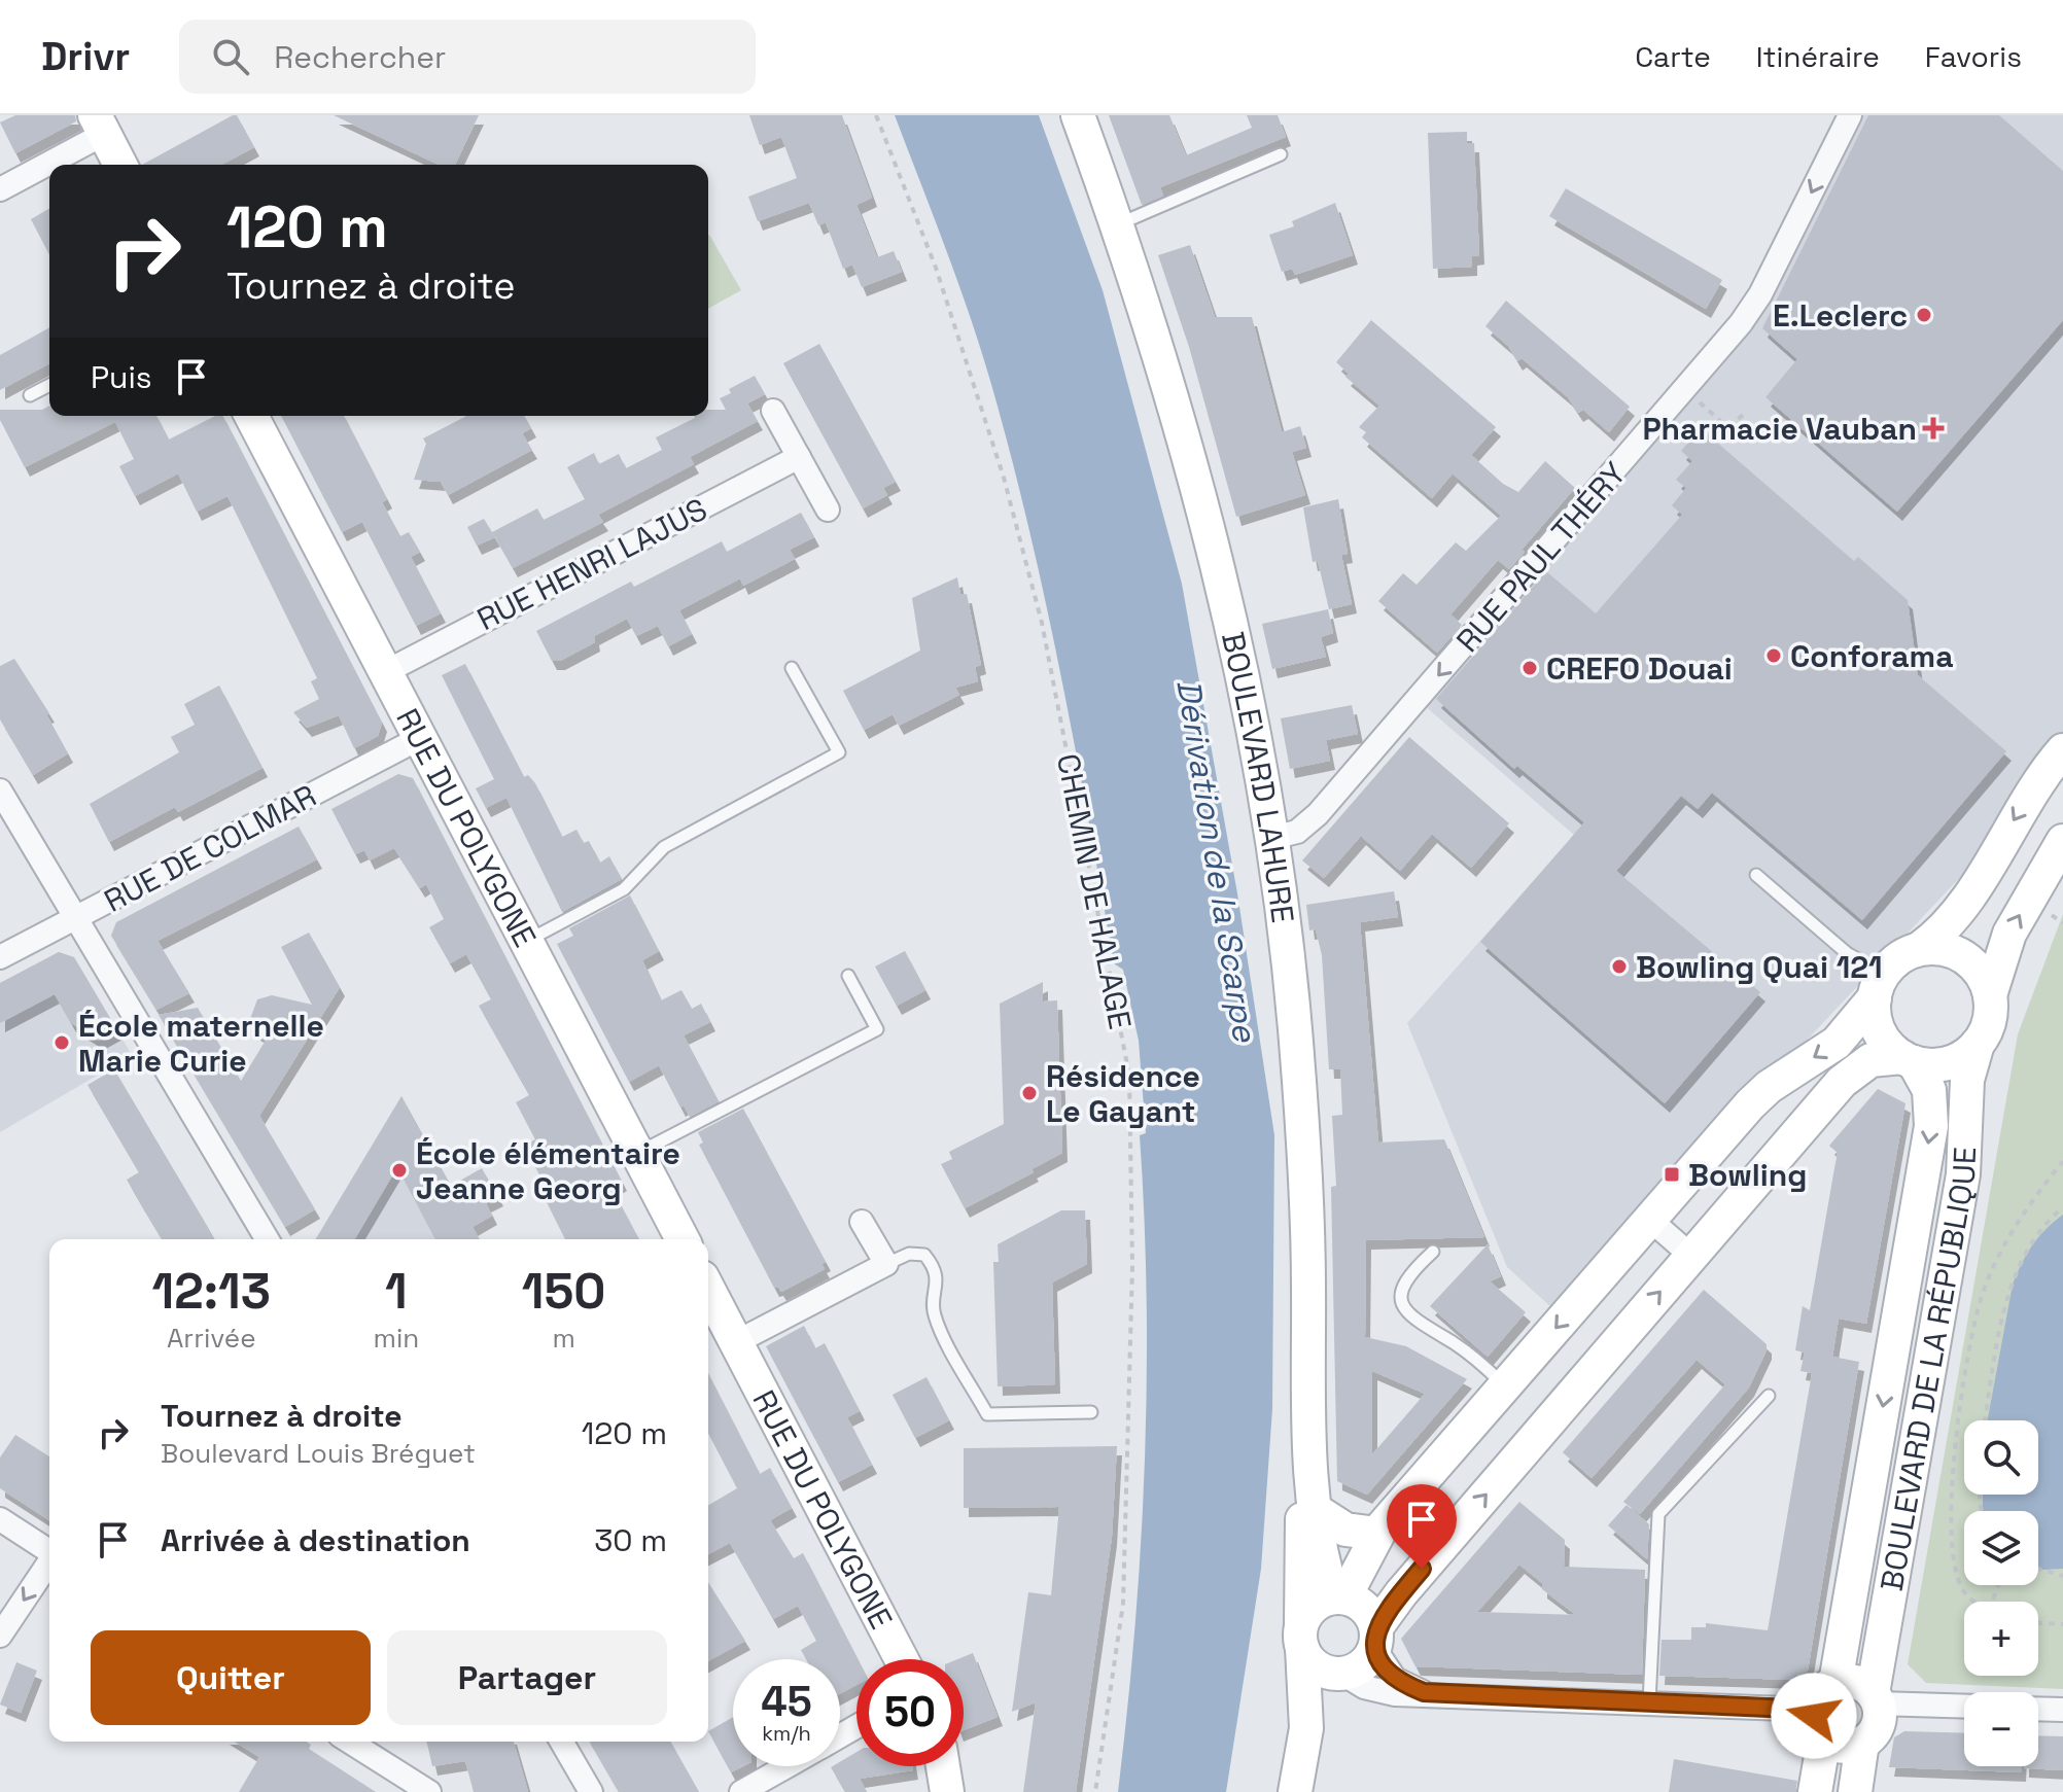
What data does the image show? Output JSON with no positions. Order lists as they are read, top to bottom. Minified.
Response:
{"streets":{"main road":["BOULEVARD LAHURE","RUE DU POLYGONE","BOULEVARD DE LA RÉPUBLIQUE"],"street":["RUE PAUL THÉRY","RUE HENRI LAJUS","RUE DE COLMAR"],"path":["CHEMIN DE HALAGE"]},"crossings":[["RUE PAUL THÉRY","BOULEVARD LAHURE"],["RUE HENRI LAJUS","RUE DU POLYGONE"],["RUE DU POLYGONE","RUE DE COLMAR"]],"one_way":["RUE PAUL THÉRY"],"water":["Dérivation de la Scarpe"],"places":{"other":["E.Leclerc","Conforama","CREFO Douai","Bowling Quai 121","École maternelle Marie Curie","Résidence Le Gayant","École élémentaire Jeanne Georg"],"health":["Pharmacie Vauban"],"transit":["Bowling"]},"page":{"header":"Drivr","search":"Rechercher","nav":["Carte","Itinéraire","Favoris"],"turn":["120 m","Tournez à droite"],"then":"Puis","eta":["12:13","Arrivée","1","min","150","m"],"list":[{"name":"Tournez à droite","note":"Boulevard Louis Bréguet","value":"120 m"},{"name":"Arrivée à destination","value":"30 m"}],"map_buttons":["+","−"],"buttons":["Quitter","Partager"],"speed":"45 km/h","limit":"50"}}
